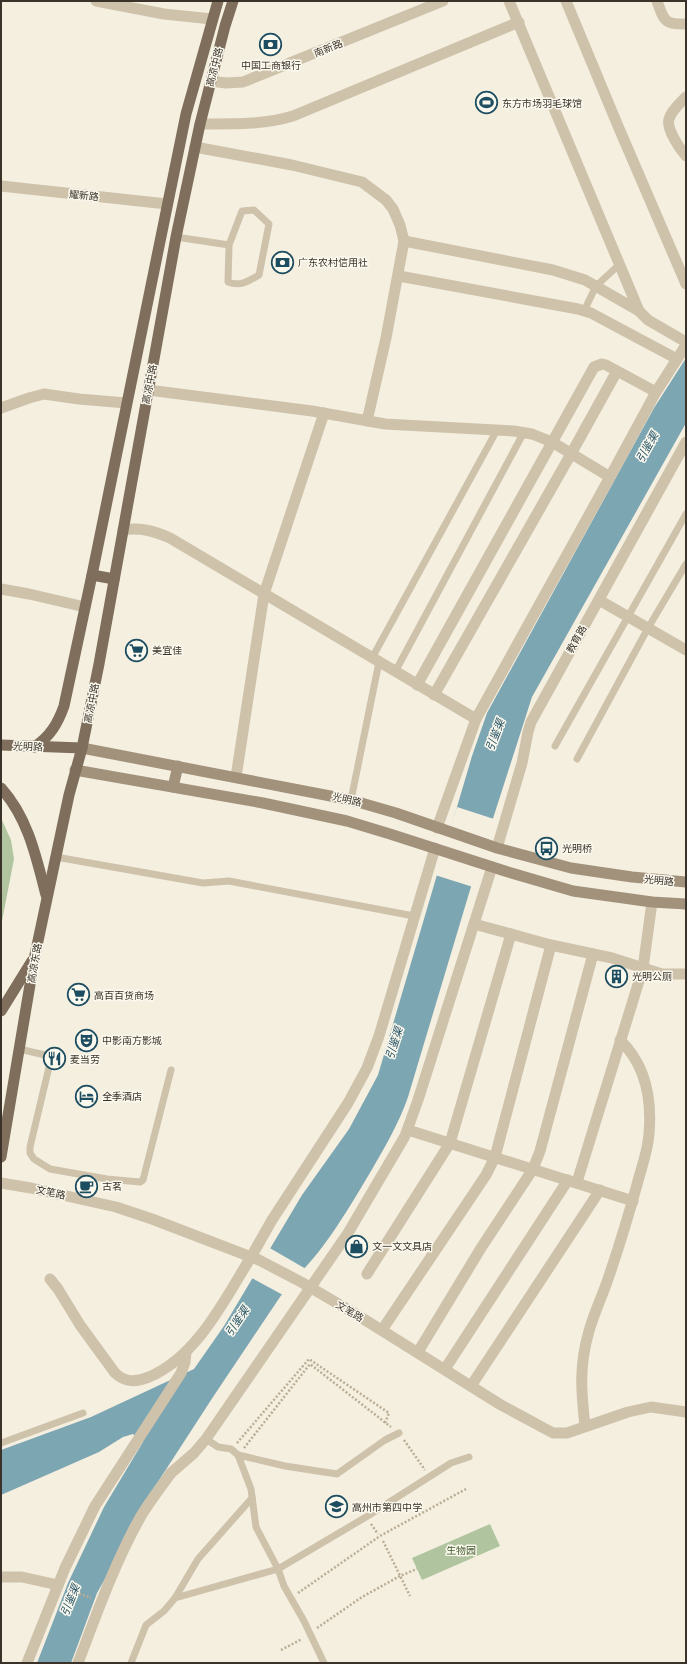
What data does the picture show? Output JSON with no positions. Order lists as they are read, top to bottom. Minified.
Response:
{"streets":{"main road":["高凉中路","光明路","高凉东路"],"street":["南新路","耀新路","教育路","文笔路"]},"crossings":[["南新路","高凉中路"],["高凉中路","耀新路"],["高凉中路","光明路"],["高凉中路","高凉东路"],["教育路","光明路"]],"water":["引鉴渠"],"parks":["生物园"],"places":{"bank":["中国工商银行","广东农村信用社"],"sports":["东方市场羽毛球馆"],"supermarket":["美宜佳","高百百货商场"],"bus stop":["光明桥"],"building":["光明公厕"],"theatre":["中影南方影城"],"restaurant":["麦当劳"],"hotel":["全季酒店"],"cafe":["古茗"],"shop":["文一文文具店"],"school or university":["高州市第四中学"]}}
